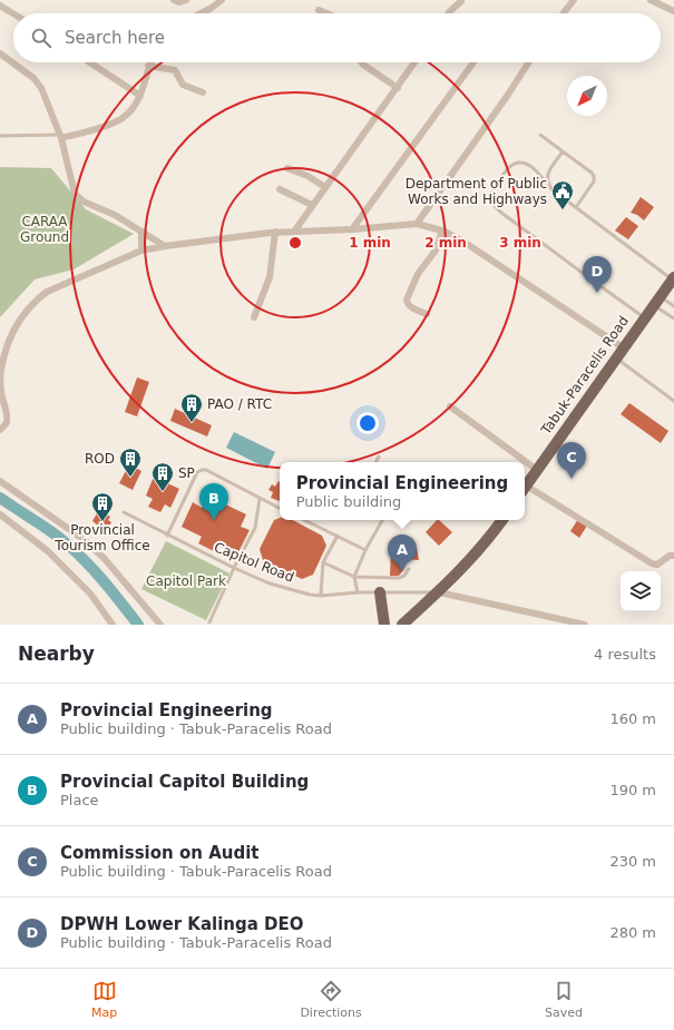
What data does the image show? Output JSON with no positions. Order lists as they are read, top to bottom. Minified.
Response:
{"streets":{"main road":["Tabuk-Paracelis Road"],"lane":["Capitol Road"]},"parks":["CARAA Ground","Capitol Park"],"places":{"public building":["Department of Public Works and Highways"],"building":["PAO / RTC","ROD","SP","Provincial Tourism Office"]},"north":"bottom left","page":{"search":"Search here","pins":["D","C","B","A"],"popup":["Provincial Engineering","Public building"],"heading":["Nearby","4 results"],"list":[{"mark":"A","name":"Provincial Engineering","note":"Public building · Tabuk-Paracelis Road","value":"160 m"},{"mark":"B","name":"Provincial Capitol Building","note":"Place","value":"190 m"},{"mark":"C","name":"Commission on Audit","note":"Public building · Tabuk-Paracelis Road","value":"230 m"},{"mark":"D","name":"DPWH Lower Kalinga DEO","note":"Public building · Tabuk-Paracelis Road","value":"280 m"}],"nav":["Map","Directions","Saved"]},"rings":["1 min","2 min","3 min"]}
